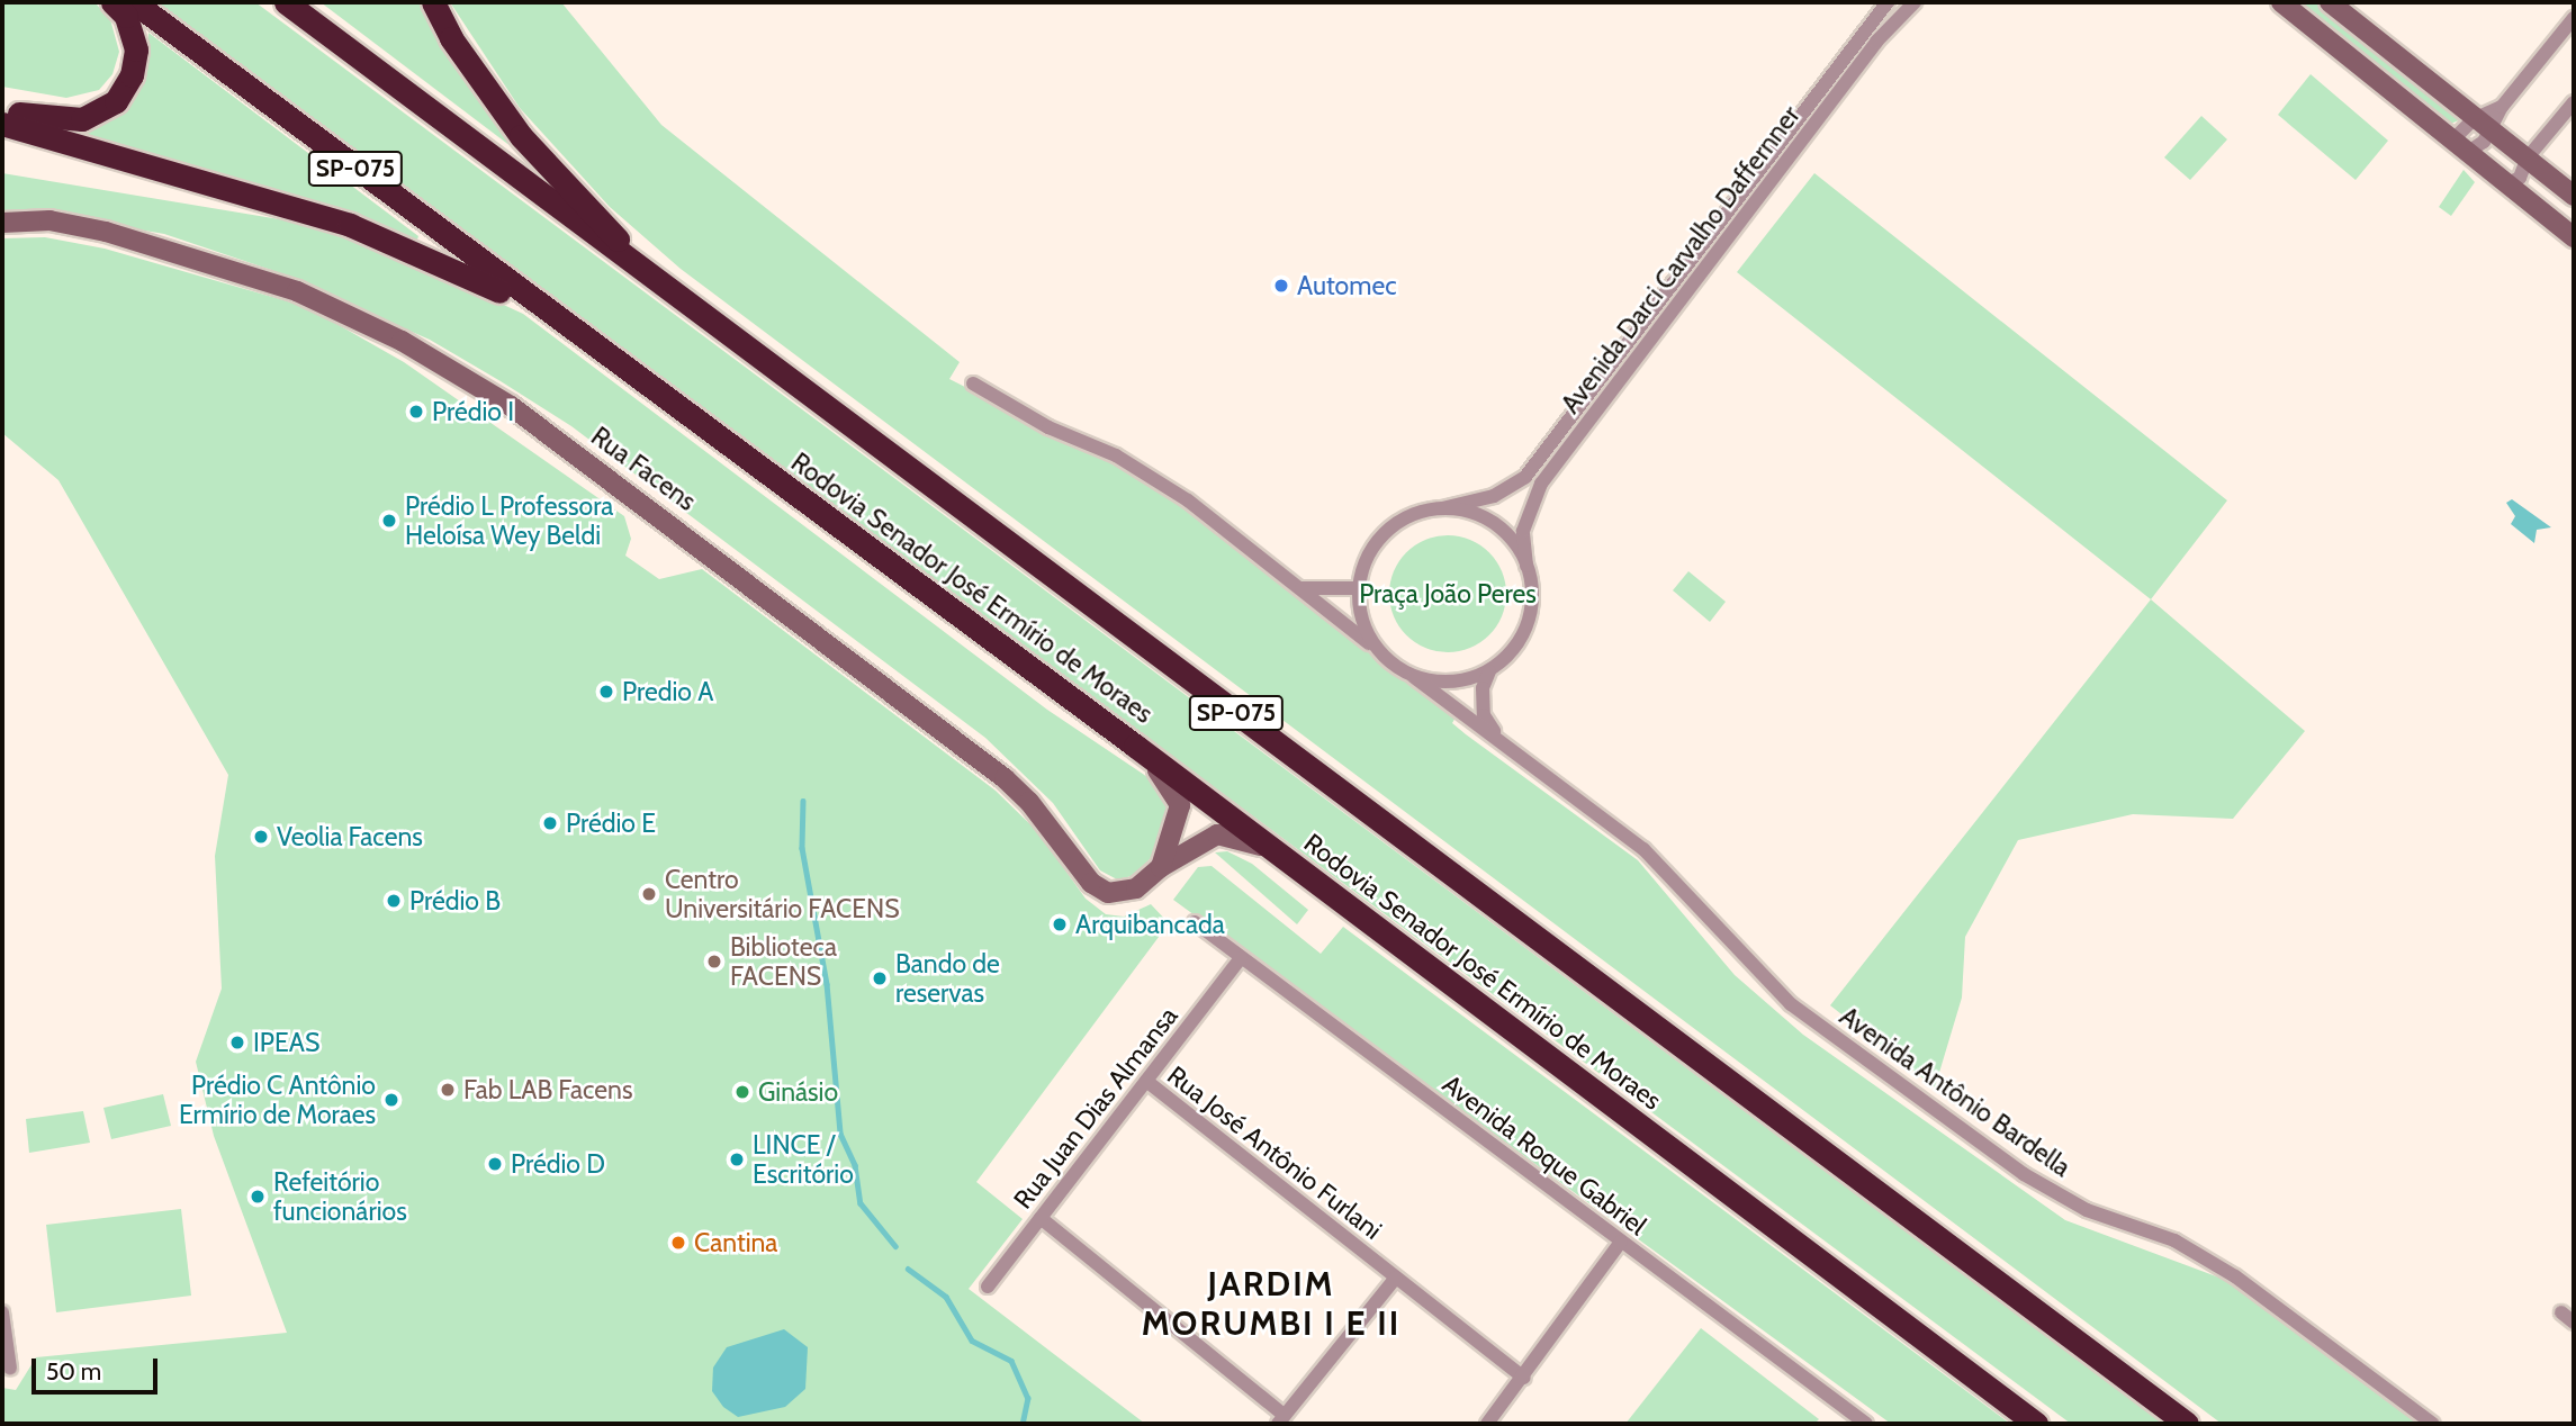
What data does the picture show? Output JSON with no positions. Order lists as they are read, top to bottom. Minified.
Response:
{"streets":{"highway":["SP-075","Rodovia Senador José Ermírio de Moraes"],"main road":["Rua Facens"],"street":["Avenida Darci Carvalho Daffernner","Avenida Antônio Bardella","Rua Juan Dias Almansa","Rua José Antônio Furlani","Avenida Roque Gabriel"]},"crossings":[["Avenida Darci Carvalho Daffernner","Avenida Antônio Bardella"],["Rua Facens","Rodovia Senador José Ermírio de Moraes"],["Rua Juan Dias Almansa","Rua José Antônio Furlani"],["Rua Juan Dias Almansa","Avenida Roque Gabriel"]],"districts":["JARDIM MORUMBI I E II"],"parks":["Praça João Peres"],"places":["Automec","Prédio I","Prédio L Professora Heloísa Wey Beldi","Predio A","Prédio E","Veolia Facens","Centro Universitário FACENS","Prédio B","Arquibancada","Biblioteca FACENS","Bando de reservas","IPEAS","Fab LAB Facens","Ginásio","Prédio C Antônio Ermírio de Moraes","LINCE / Escritório","Prédio D","Refeitório funcionários","Cantina"],"scale_bar":"50 m"}
